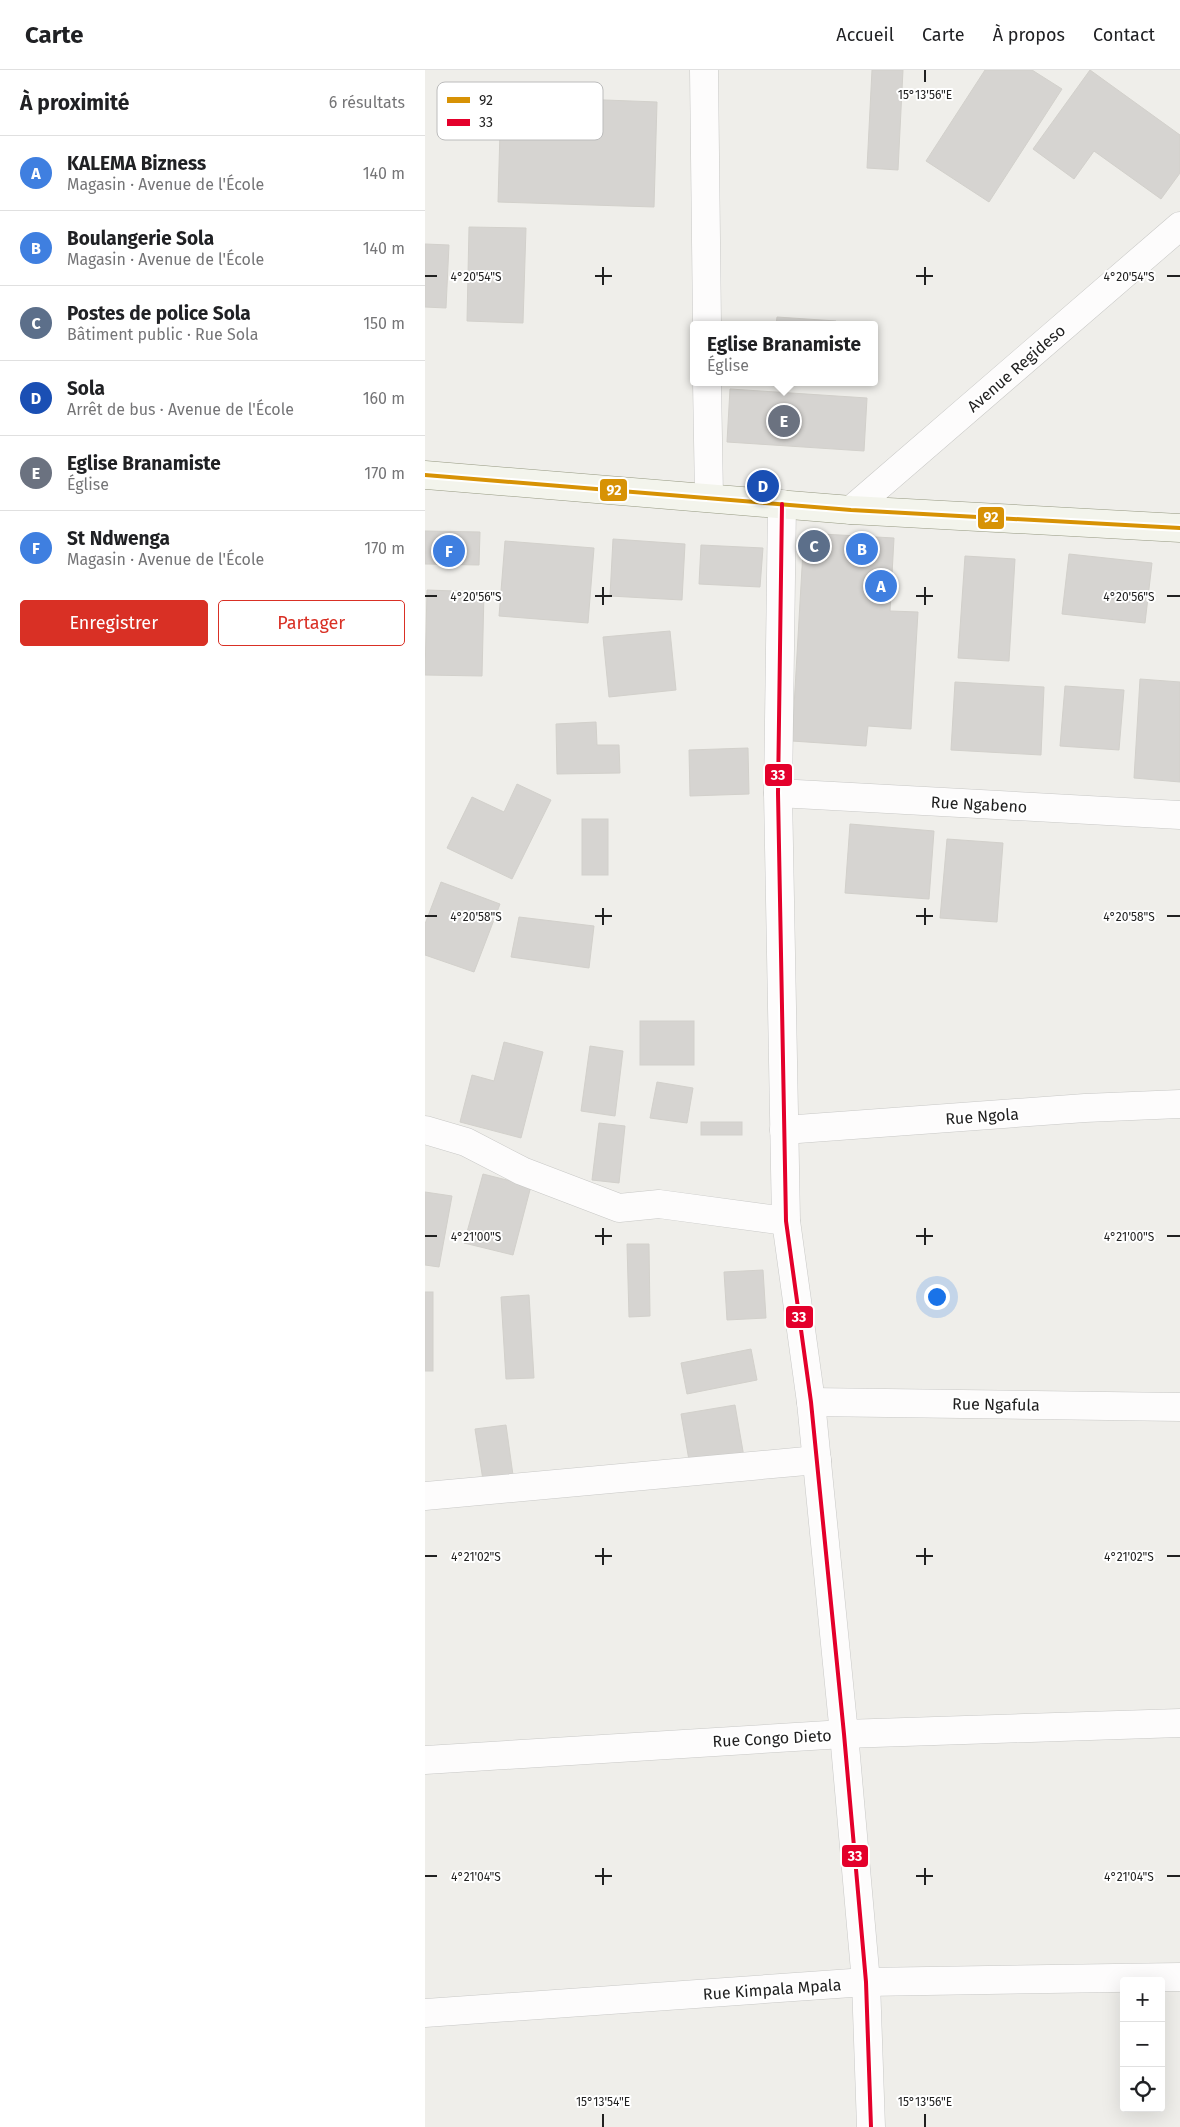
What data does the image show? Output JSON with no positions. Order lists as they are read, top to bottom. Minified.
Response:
{"streets":{"street":["Avenue Regideso","Rue Ngabeno","Rue Ngola","Rue Ngafula","Rue Congo Dieto","Rue Kimpala Mpala"]},"lines":["transit line 92","transit line 33"],"legend":["92","33"],"page":{"header":"Carte","nav":["Accueil","Carte","À propos","Contact"],"heading":["À proximité","6 résultats"],"list":[{"mark":"A","name":"KALEMA Bizness","note":"Magasin · Avenue de l'École","value":"140 m"},{"mark":"B","name":"Boulangerie Sola","note":"Magasin · Avenue de l'École","value":"140 m"},{"mark":"C","name":"Postes de police Sola","note":"Bâtiment public · Rue Sola","value":"150 m"},{"mark":"D","name":"Sola","note":"Arrêt de bus · Avenue de l'École","value":"160 m"},{"mark":"E","name":"Eglise Branamiste","note":"Église","value":"170 m"},{"mark":"F","name":"St Ndwenga","note":"Magasin · Avenue de l'École","value":"170 m"}],"popup":["Eglise Branamiste","Église"],"pins":["E","D","C","B","F","A"],"buttons":["Enregistrer","Partager"],"map_buttons":["+","−"]},"coordinates":["15°13'56\"E","4°20'54\"S","4°20'56\"S","4°20'58\"S","4°21'00\"S","4°21'02\"S","4°21'04\"S","15°13'54\"E"]}
